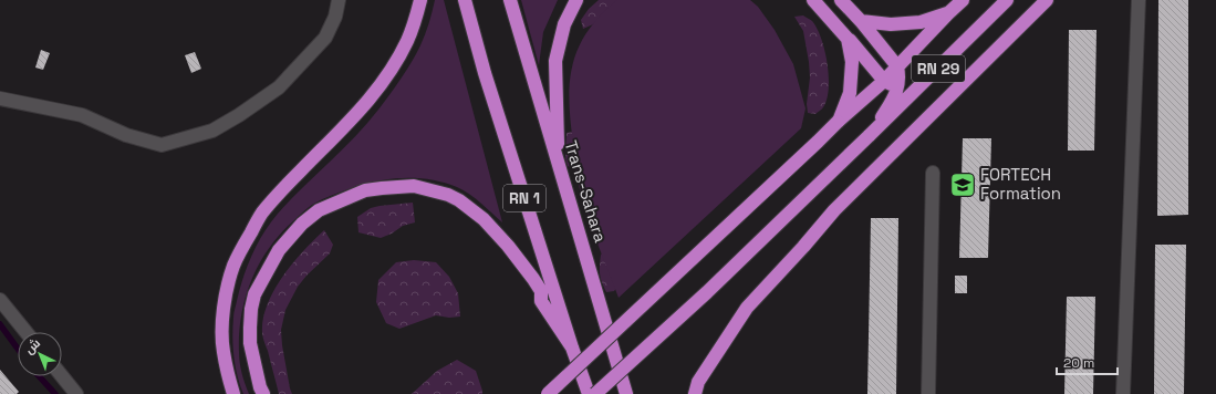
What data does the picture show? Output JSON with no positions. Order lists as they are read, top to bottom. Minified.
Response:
{"streets":{"highway":["RN 29","Trans-Sahara","RN 1"]},"places":{"school or university":["FORTECH Formation"]},"scale_bar":"20 m","north":"top left"}
